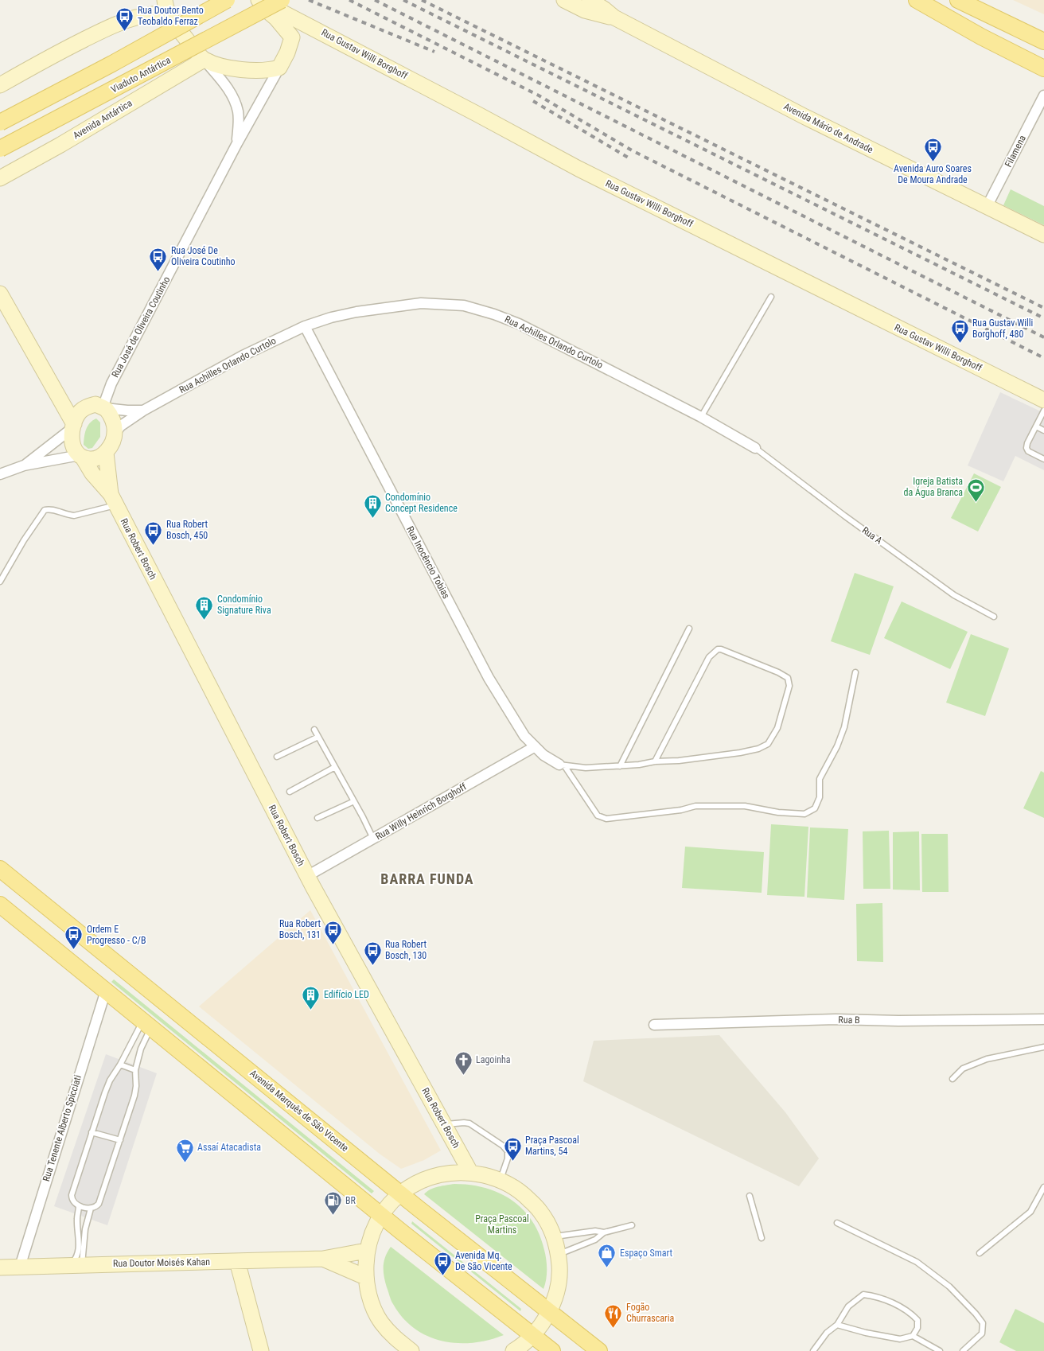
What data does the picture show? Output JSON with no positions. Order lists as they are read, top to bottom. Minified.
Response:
{"streets":{"main road":["Viaduto Antártica","Avenida Marquês de São Vicente"],"street":["Rua Gustav Willi Borghoff","Avenida Antártica","Avenida Mário de Andrade","Filamena","Rua José de Oliveira Coutinho","Rua Achilles Orlando Curtolo","Rua Robert Bosch","Rua Inocêncio Tobias","Rua Willy Heinrich Borghoff","Rua B","Rua Tenente Alberto Spicciati","Rua Doutor Moisés Kahan"],"lane":["Rua A"]},"crossings":[["Avenida Antártica","Rua José de Oliveira Coutinho"],["Avenida Mário de Andrade","Filamena"],["Rua José de Oliveira Coutinho","Rua Achilles Orlando Curtolo"],["Rua José de Oliveira Coutinho","Rua Robert Bosch"],["Rua Achilles Orlando Curtolo","Rua A"],["Rua Achilles Orlando Curtolo","Rua Robert Bosch"],["Rua Achilles Orlando Curtolo","Rua Inocêncio Tobias"],["Rua Robert Bosch","Rua Willy Heinrich Borghoff"],["Rua Inocêncio Tobias","Rua Willy Heinrich Borghoff"],["Rua Tenente Alberto Spicciati","Rua Doutor Moisés Kahan"]],"districts":["BARRA FUNDA"],"parks":["Praça Pascoal Martins"],"places":{"bus stop":["Rua Doutor Bento Teobaldo Ferraz","Avenida Auro Soares De Moura Andrade","Rua José De Oliveira Coutinho","Rua Gustav Willi Borghoff, 480","Rua Robert Bosch, 450","Rua Robert Bosch, 131","Ordem E Progresso - C/B","Rua Robert Bosch, 130","Praça Pascoal Martins, 54","Avenida Mq. De São Vicente"],"sports":["Igreja Batista da Água Branca"],"building":["Condomínio Concept Residence","Condomínio Signature Riva","Edifício LED"],"church":["Lagoinha"],"supermarket":["Assaí Atacadista"],"fuel station":["BR"],"shop":["Espaço Smart"],"restaurant":["Fogão Churrascaria"]}}
